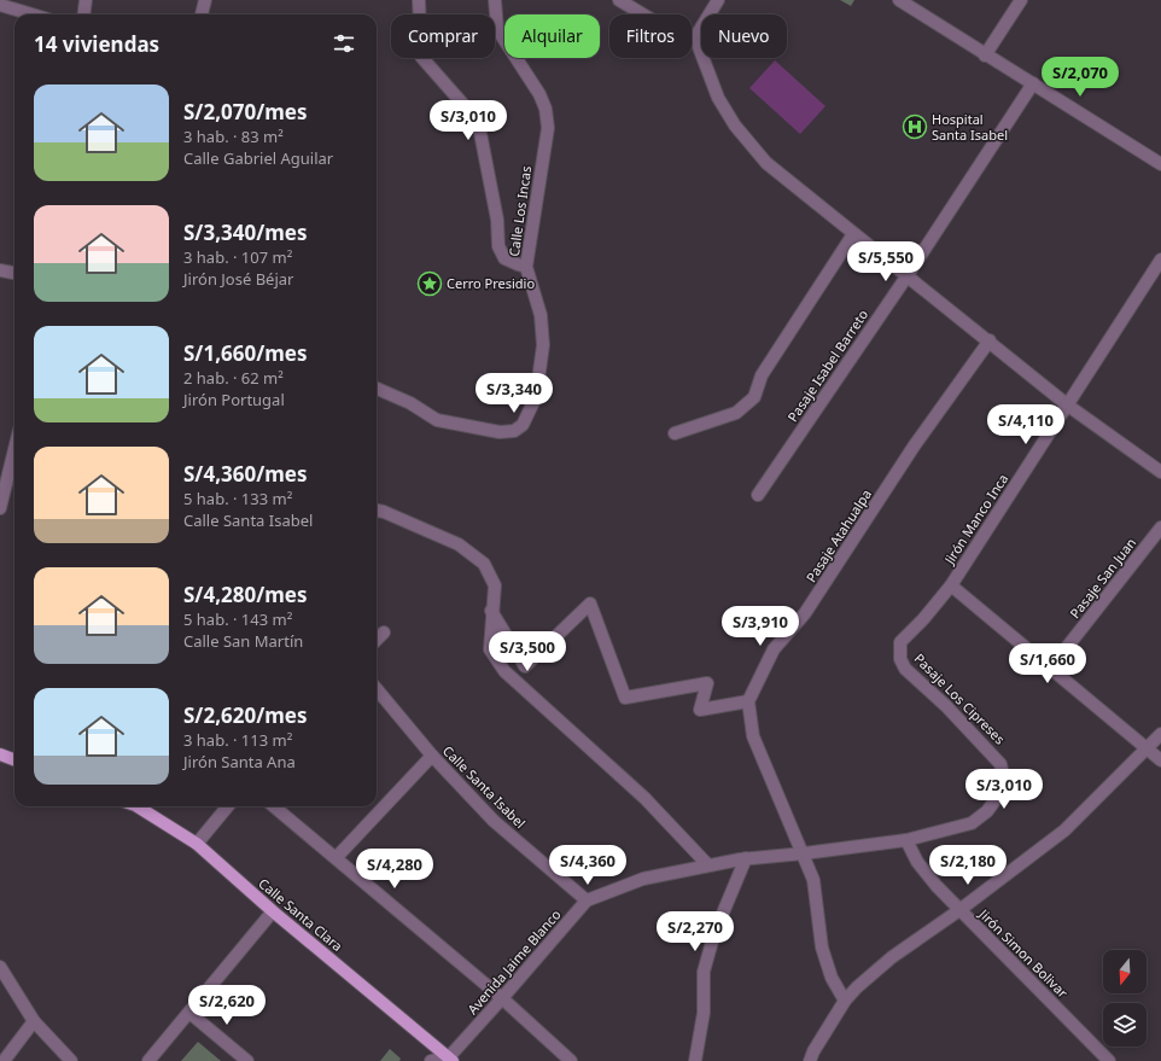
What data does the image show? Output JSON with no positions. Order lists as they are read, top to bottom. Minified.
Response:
{"streets":{"main road":["Calle Santa Clara"],"street":["Calle Los Incas","Pasaje Isabel Barreto","Jirón Manco Inca","Pasaje Atahualpa","Pasaje San Juan","Pasaje Los Cipreses","Calle Santa Isabel","Jirón Simon Bolivar","Avenida Jaime Blanco"]},"crossings":[["Jirón Manco Inca","Pasaje Los Cipreses"],["Pasaje Los Cipreses","Jirón Simon Bolivar"],["Pasaje Los Cipreses","Avenida Jaime Blanco"],["Calle Santa Isabel","Avenida Jaime Blanco"],["Calle Santa Clara","Avenida Jaime Blanco"]],"places":{"hospital":["Hospital Santa Isabel"],"place":["Cerro Presidio"]},"north":"bottom","page":{"chip":["Comprar","Alquilar","Filtros","Nuevo"],"heading":"14 viviendas","price":["S/2,070","S/3,010","S/5,550","S/3,340","S/4,110","S/3,910","S/3,500","S/1,660","S/3,010","S/4,360","S/2,180","S/4,280","S/2,270","S/2,620"],"list":[{"name":"S/2,070/mes","note":"3 hab. · 83 m² · Calle Gabriel Aguilar"},{"name":"S/3,340/mes","note":"3 hab. · 107 m² · Jirón José Béjar"},{"name":"S/1,660/mes","note":"2 hab. · 62 m² · Jirón Portugal"},{"name":"S/4,360/mes","note":"5 hab. · 133 m² · Calle Santa Isabel"},{"name":"S/4,280/mes","note":"5 hab. · 143 m² · Calle San Martín"},{"name":"S/2,620/mes","note":"3 hab. · 113 m² · Jirón Santa Ana"}]}}
